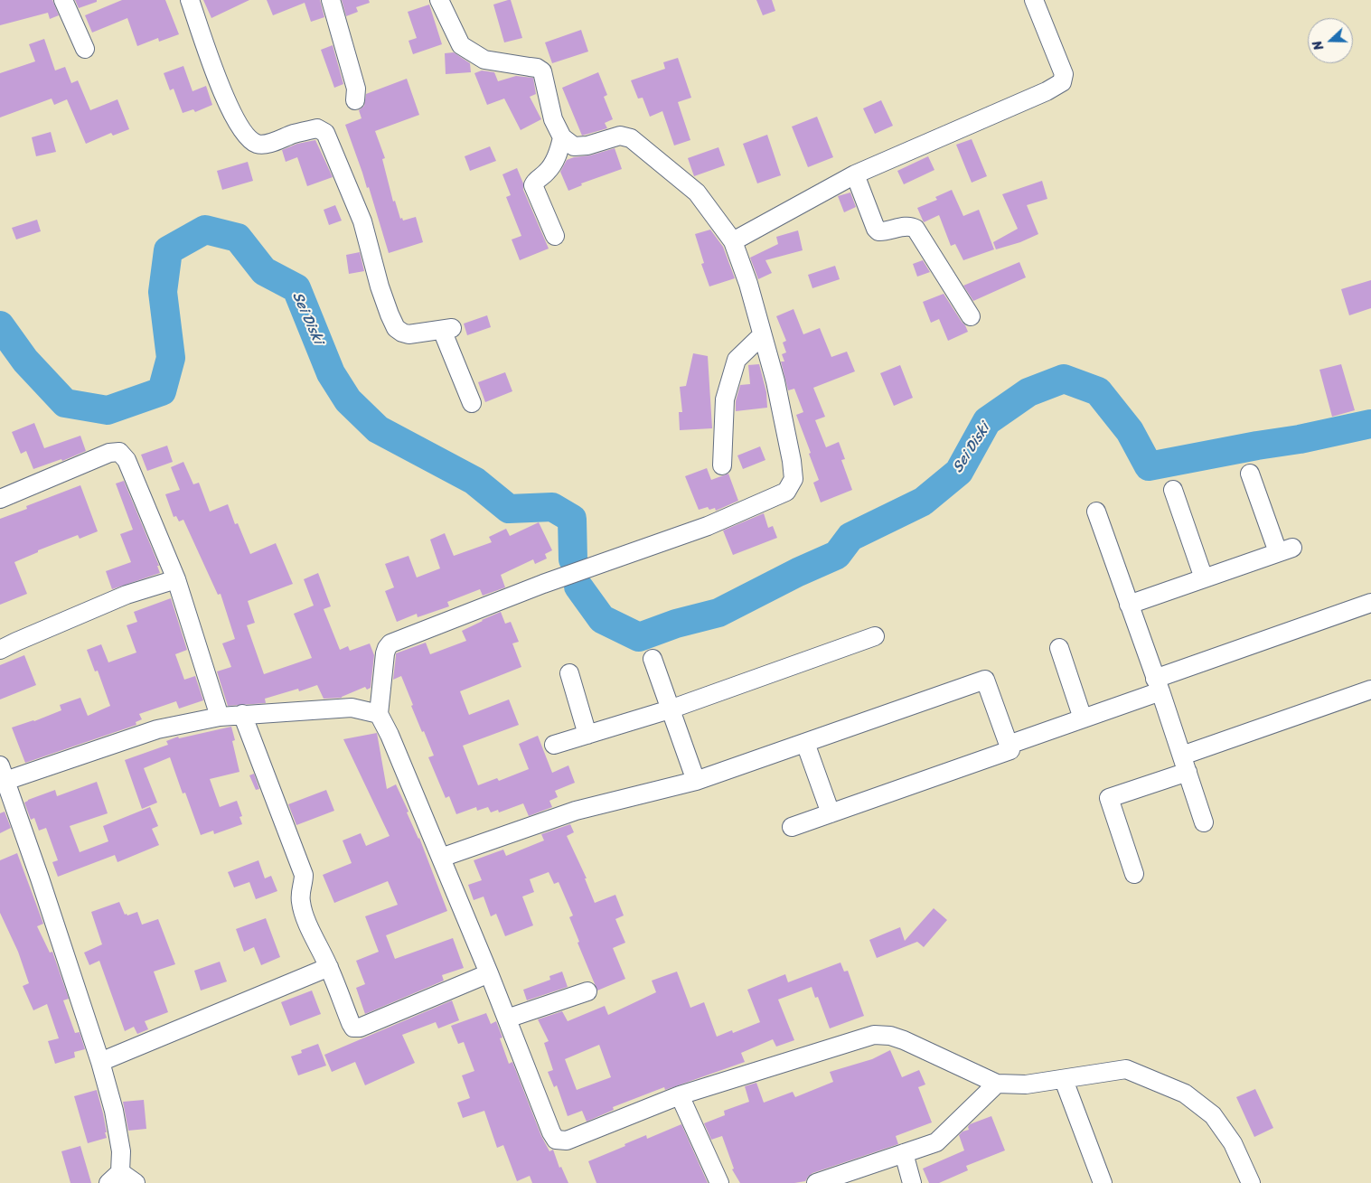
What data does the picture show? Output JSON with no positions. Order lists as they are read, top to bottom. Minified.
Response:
{"water":["Sei Diski"],"north":"left"}
